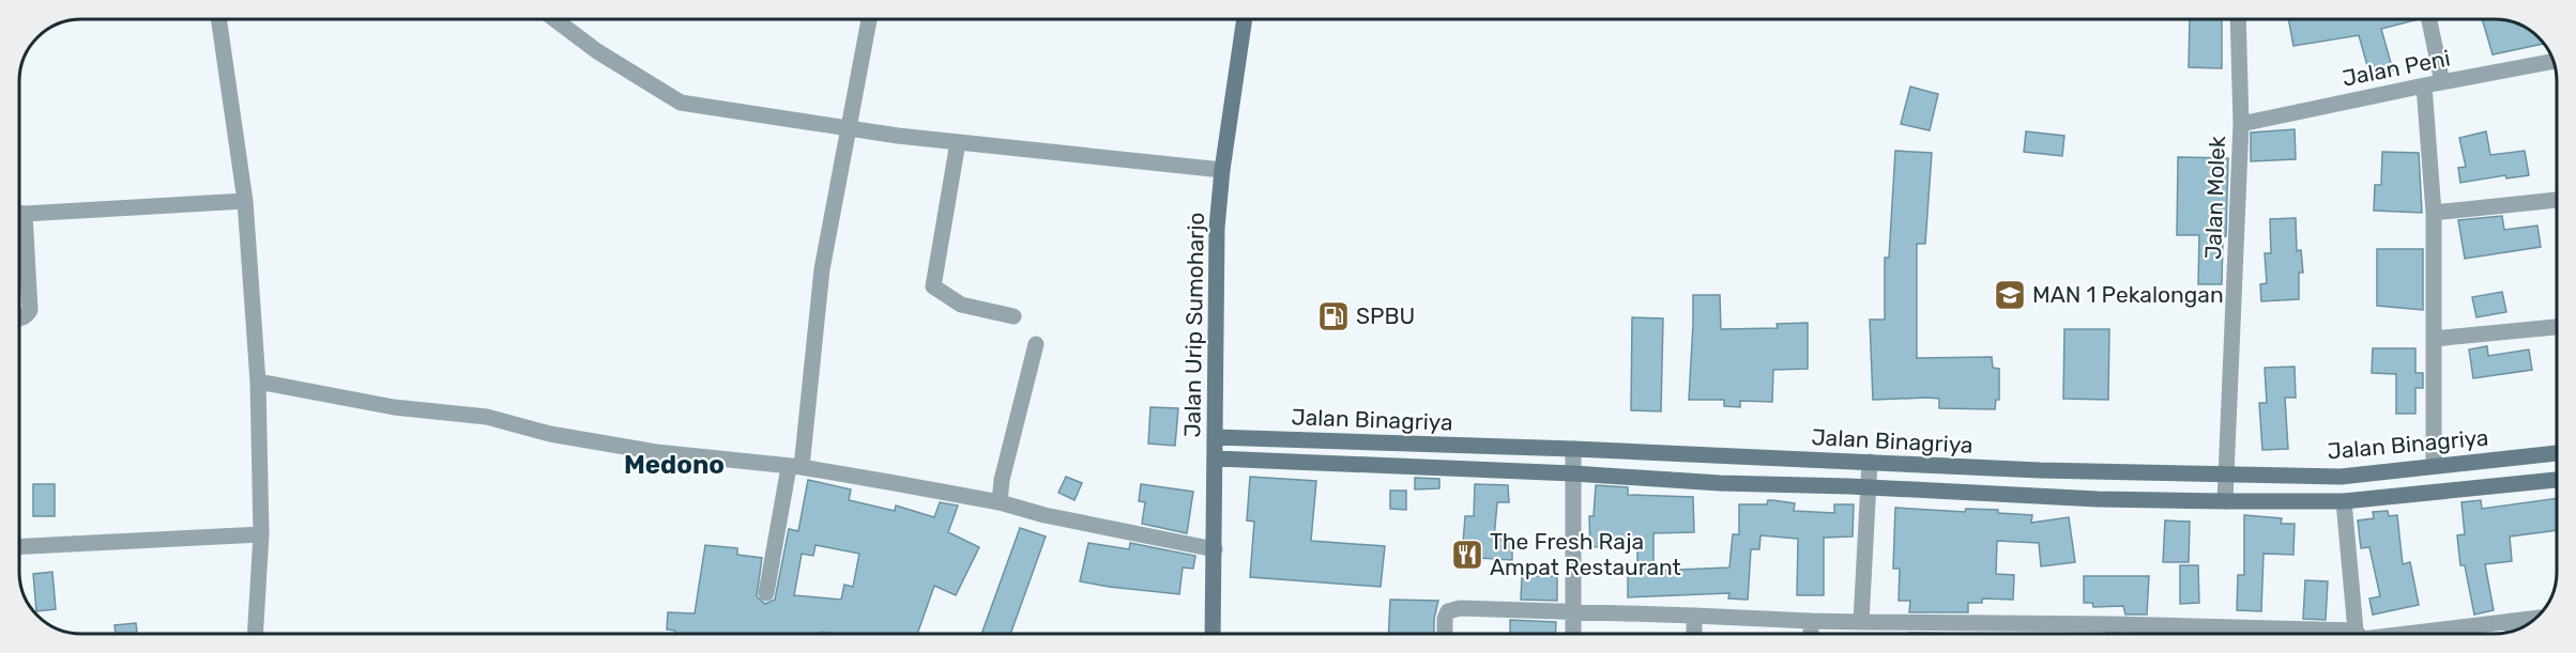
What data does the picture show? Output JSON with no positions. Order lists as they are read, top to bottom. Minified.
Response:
{"streets":{"street":["Jalan Peni","Jalan Molek","Jalan Urip Sumoharjo","Jalan Binagriya"]},"crossings":[["Jalan Peni","Jalan Molek"],["Jalan Molek","Jalan Binagriya"],["Jalan Urip Sumoharjo","Jalan Binagriya"]],"districts":["Medono"],"places":{"school or university":["MAN 1 Pekalongan"],"fuel station":["SPBU"],"restaurant":["The Fresh Raja Ampat Restaurant"]}}
